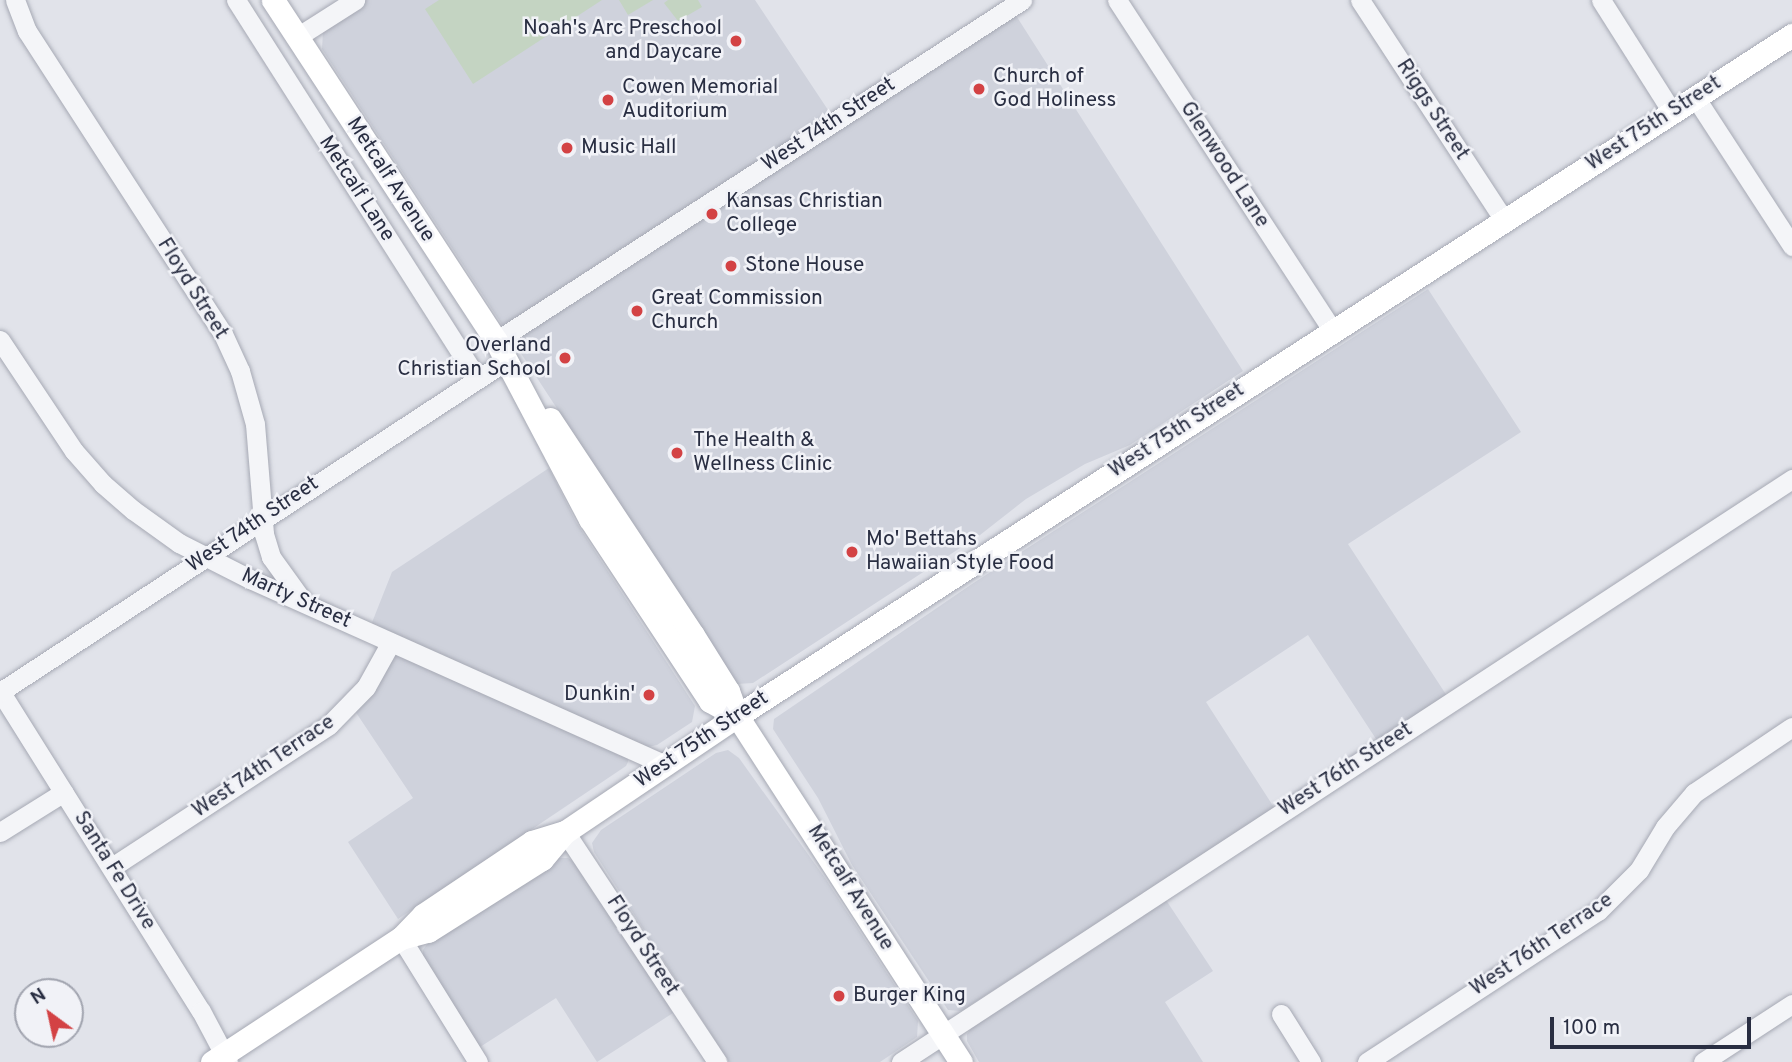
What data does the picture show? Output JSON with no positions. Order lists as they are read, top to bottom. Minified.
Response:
{"streets":{"main road":["West 75th Street","Metcalf Avenue"],"street":["Riggs Street","West 74th Street","Glenwood Lane","Metcalf Lane","Floyd Street","Marty Street","West 74th Terrace","West 76th Street","Santa Fe Drive","West 76th Terrace"]},"crossings":[["Riggs Street","West 75th Street"],["West 75th Street","Glenwood Lane"],["West 75th Street","Metcalf Avenue"],["West 75th Street","Floyd Street"],["West 75th Street","Marty Street"],["West 75th Street","Santa Fe Drive"],["West 74th Street","Metcalf Avenue"],["West 74th Street","Metcalf Lane"],["West 74th Street","Floyd Street"],["West 74th Street","Marty Street"],["West 74th Street","Santa Fe Drive"],["Metcalf Avenue","West 76th Street"],["Floyd Street","Marty Street"],["Marty Street","West 74th Terrace"],["West 74th Terrace","Santa Fe Drive"]],"places":["Noah's Arc Preschool and Daycare","Church of God Holiness","Cowen Memorial Auditorium","Music Hall","Kansas Christian College","Stone House","Great Commission Church","Overland Christian School","The Health & Wellness Clinic","Mo' Bettahs Hawaiian Style Food","Dunkin'","Burger King"],"scale_bar":"100 m","north":"top left"}
